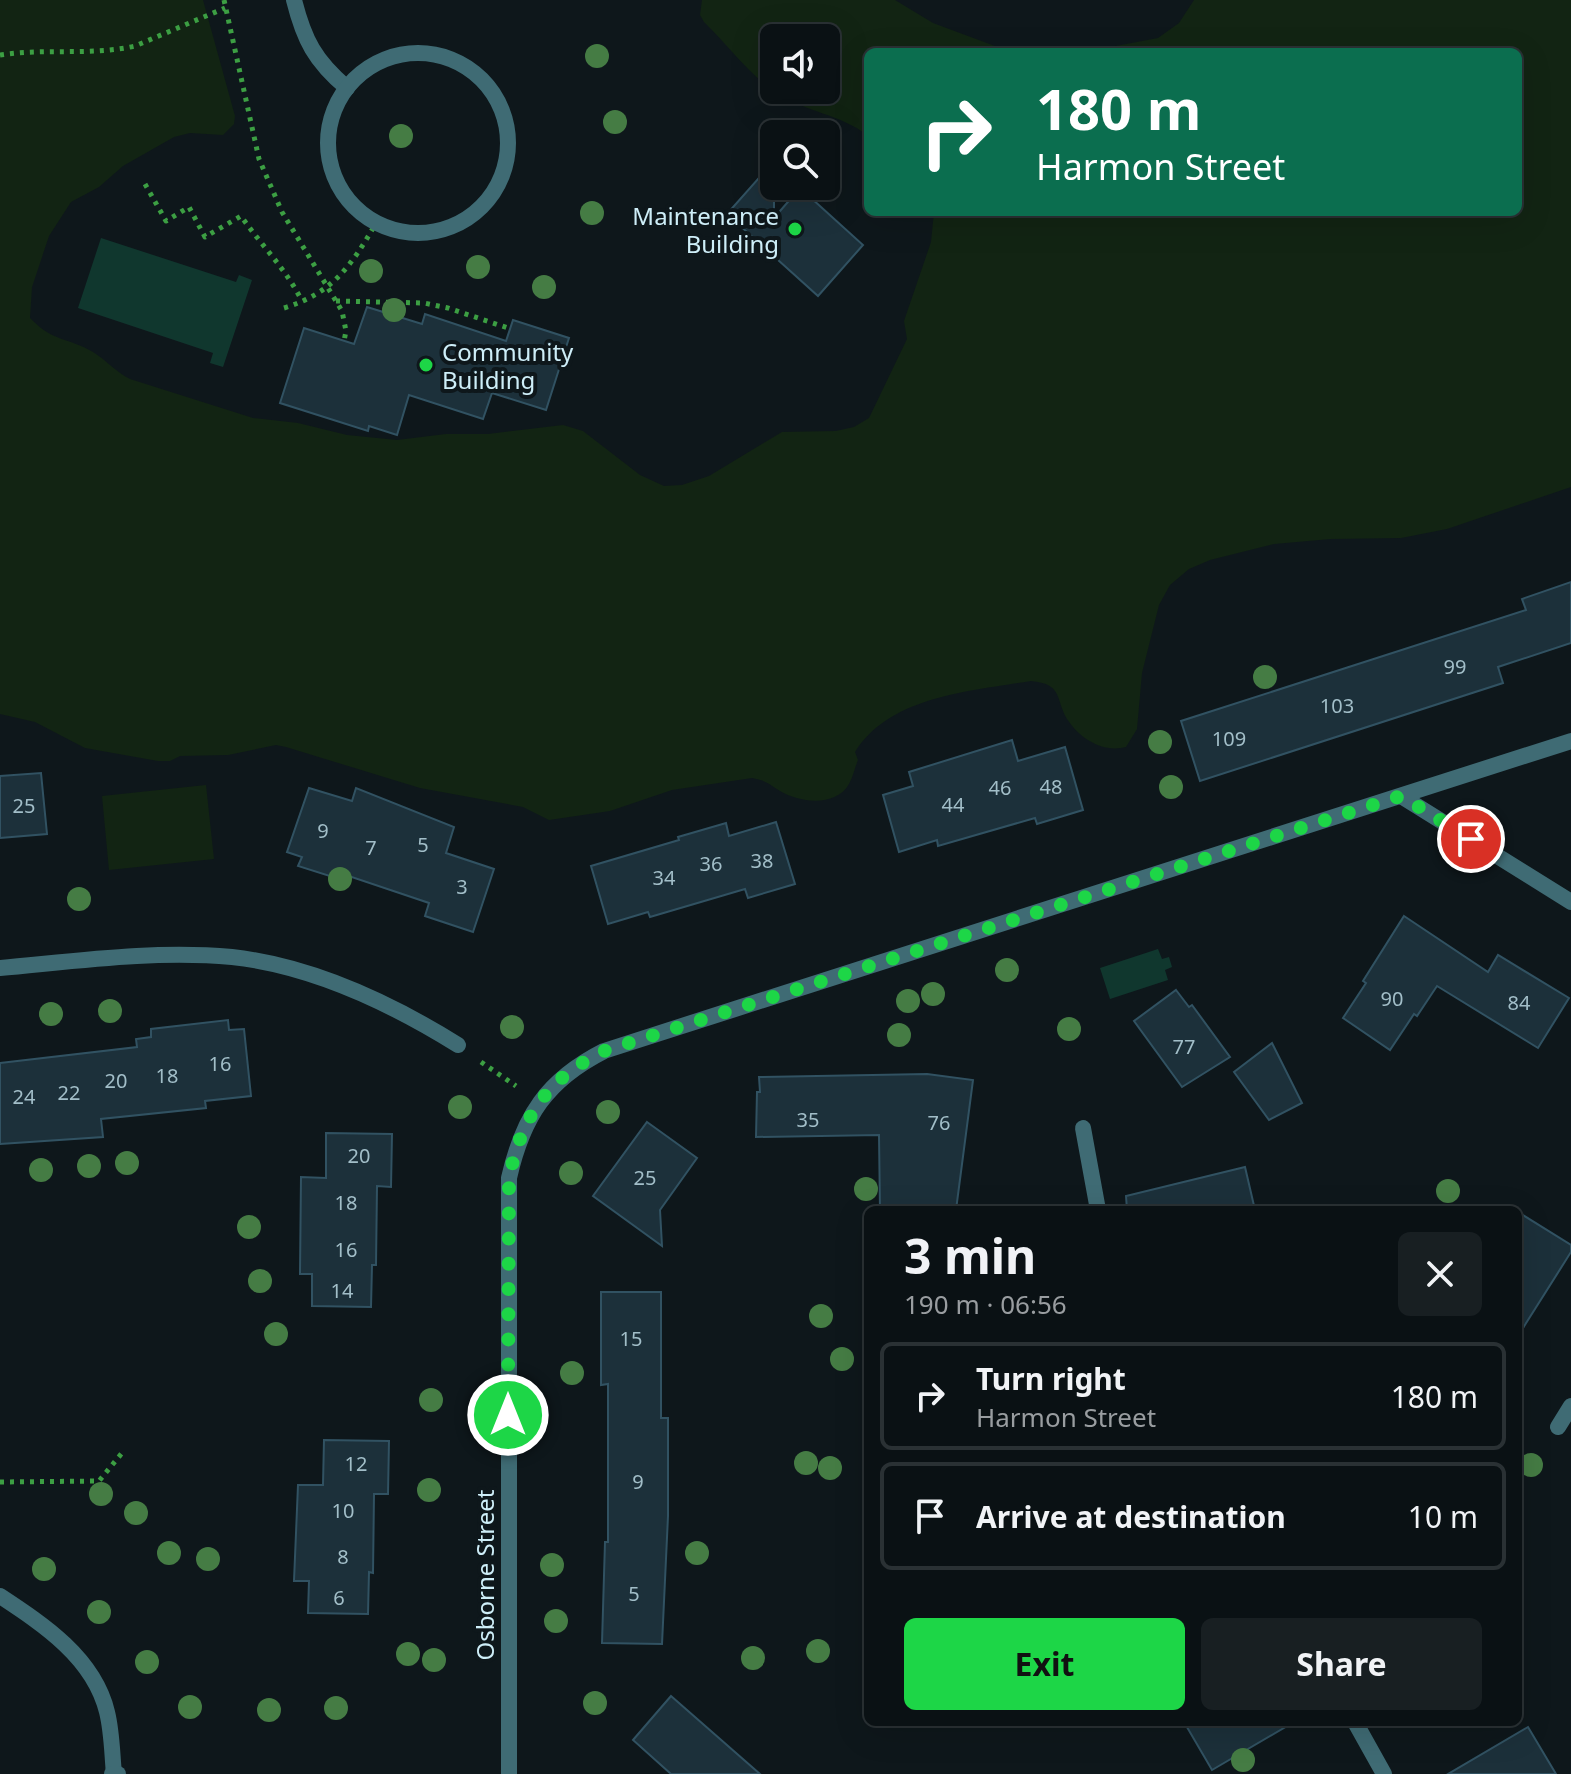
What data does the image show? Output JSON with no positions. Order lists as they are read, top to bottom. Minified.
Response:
{"streets":{"street":["Osborne Street"]},"places":["Maintenance Building","Community Building"],"house_numbers":["99","103","109","48","46","44","25","9","5","7","38","36","34","3","90","84","77","16","18","20","22","24","35","76","20","25","18","16","14","15","12","9","10","8","5","6"],"page":{"turn":["180 m","Harmon Street"],"heading":["3 min","190 m · 06:56"],"list":[{"name":"Turn right","note":"Harmon Street","value":"180 m"},{"name":"Arrive at destination","value":"10 m"}],"buttons":["Exit","Share"]}}
